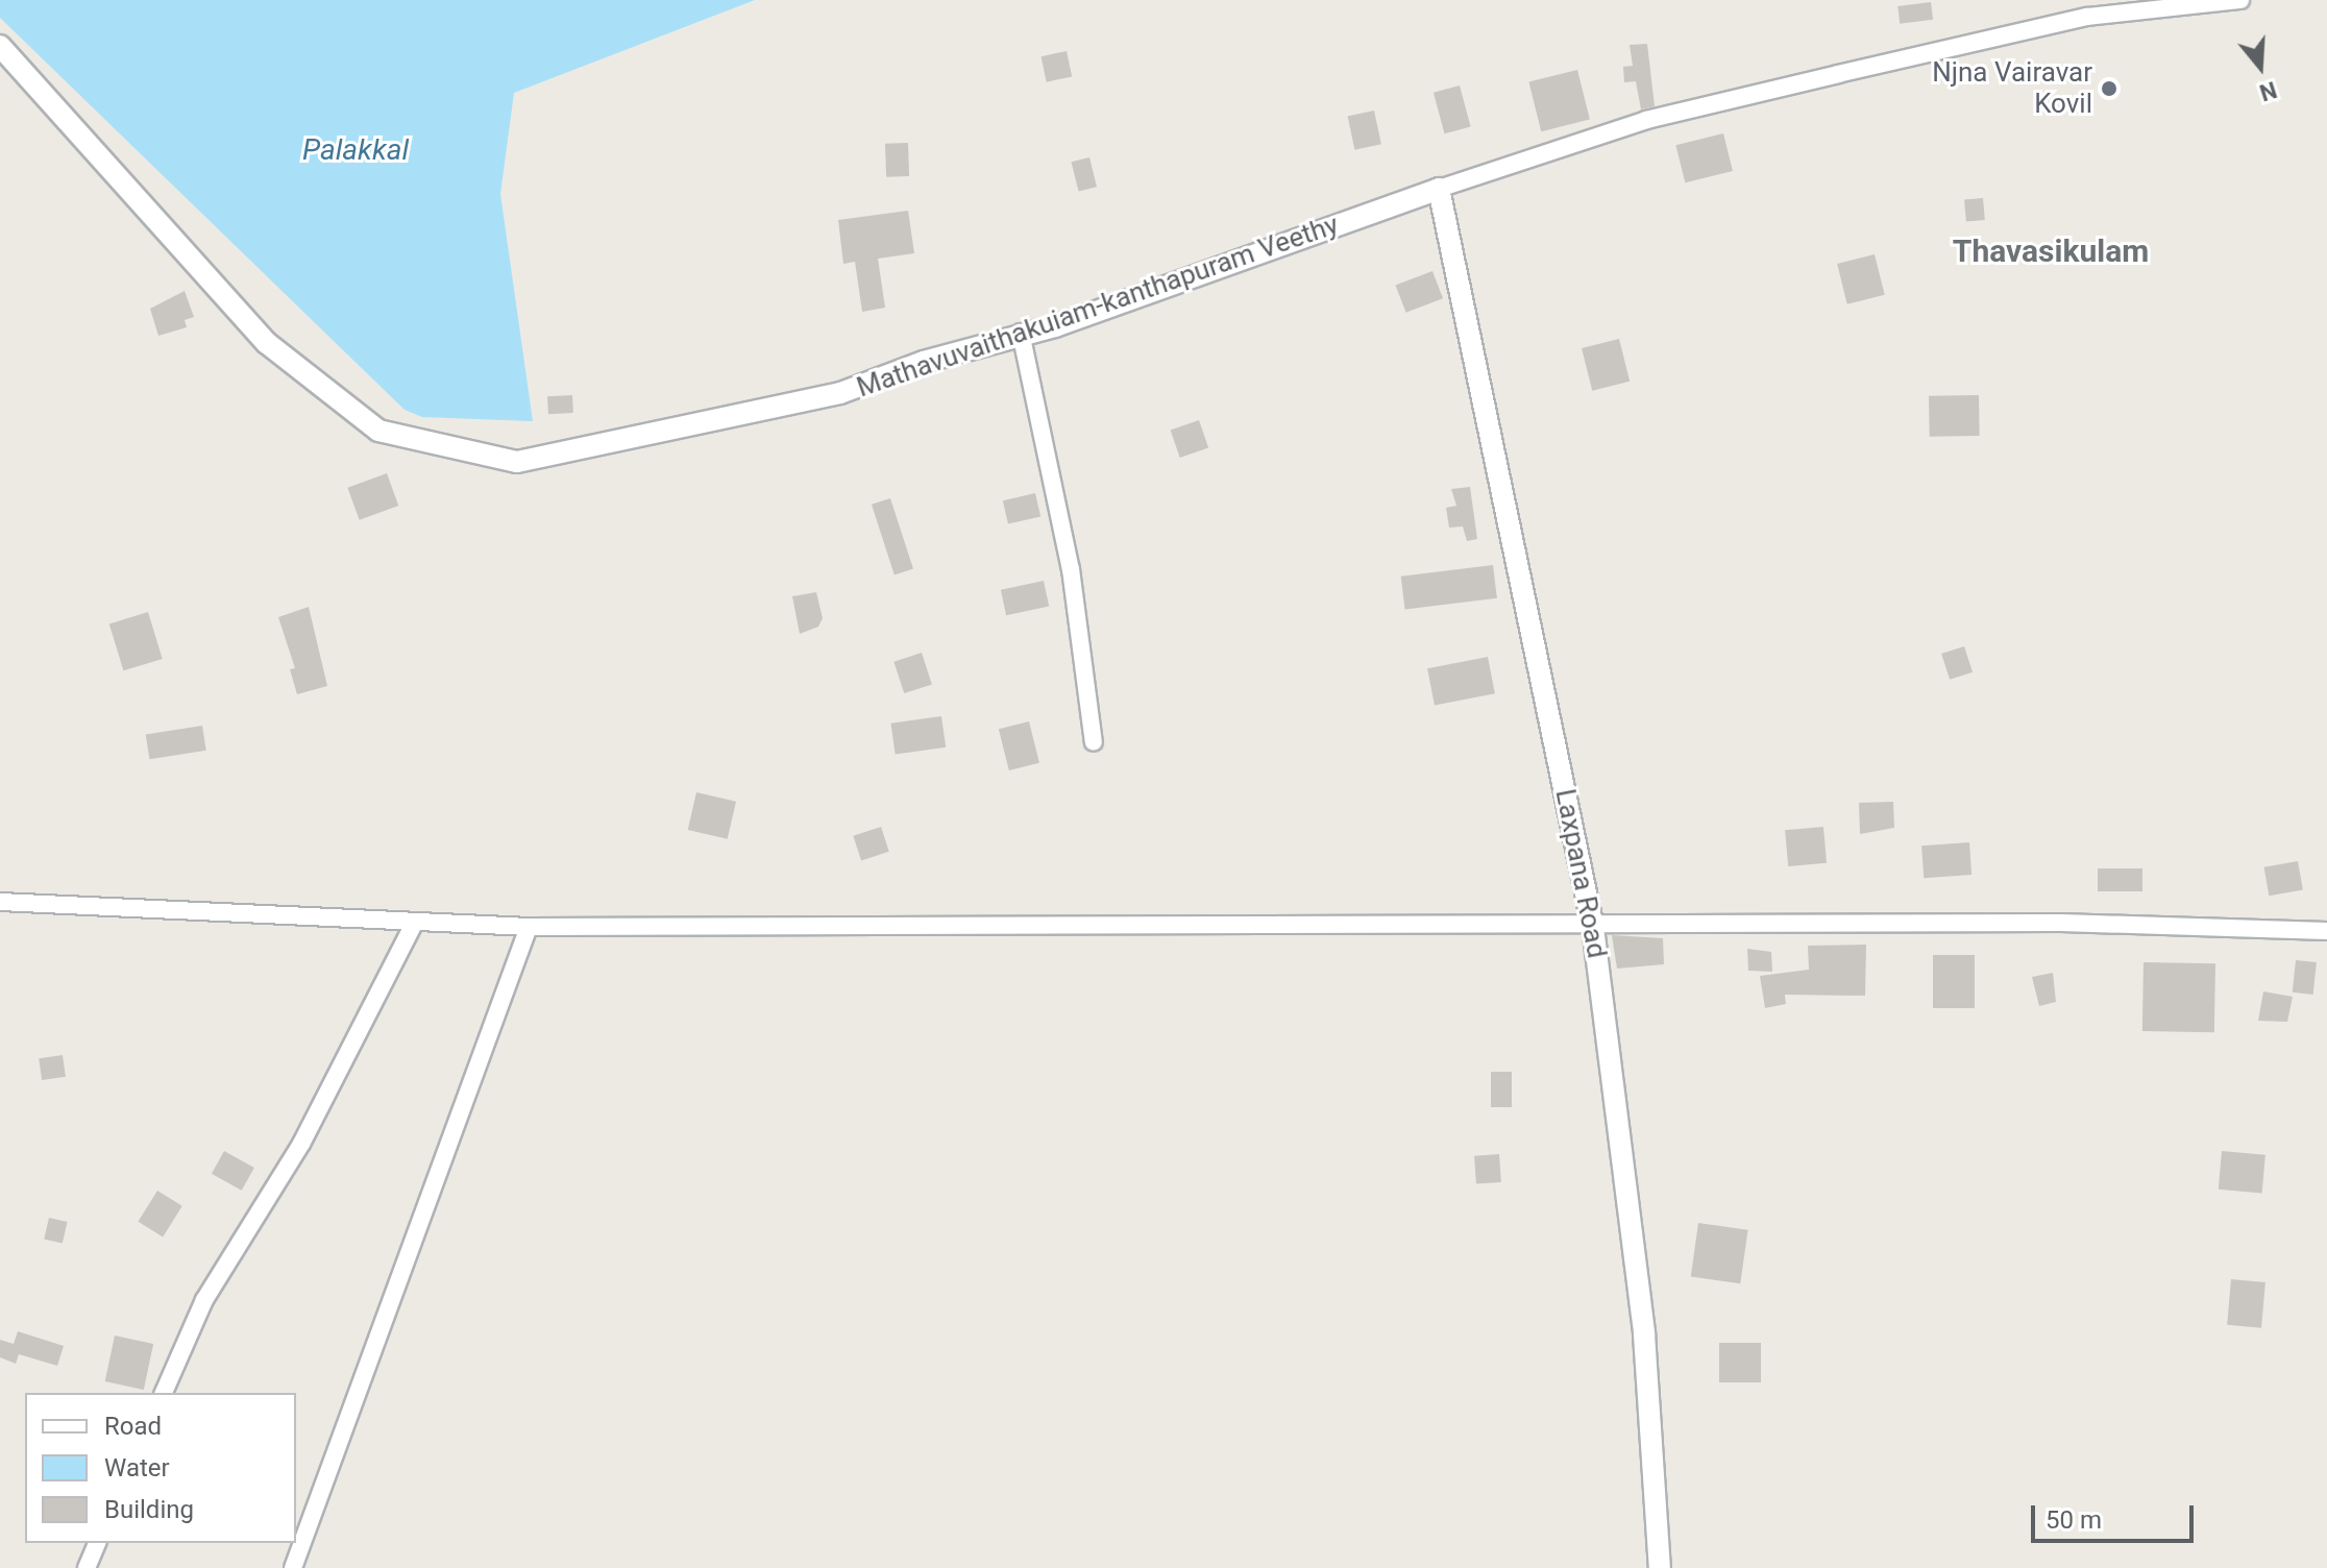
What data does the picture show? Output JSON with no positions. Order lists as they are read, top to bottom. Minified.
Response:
{"streets":{"street":["Mathavuvaithakuiam-kanthapuram Veethy","Laxpana Road"]},"crossings":[["Mathavuvaithakuiam-kanthapuram Veethy","Laxpana Road"]],"districts":["Thavasikulam"],"water":["Palakkal"],"places":["Njna Vairavar Kovil"],"legend":["Road","Water","Building"],"scale_bar":"50 m","north":"bottom"}
